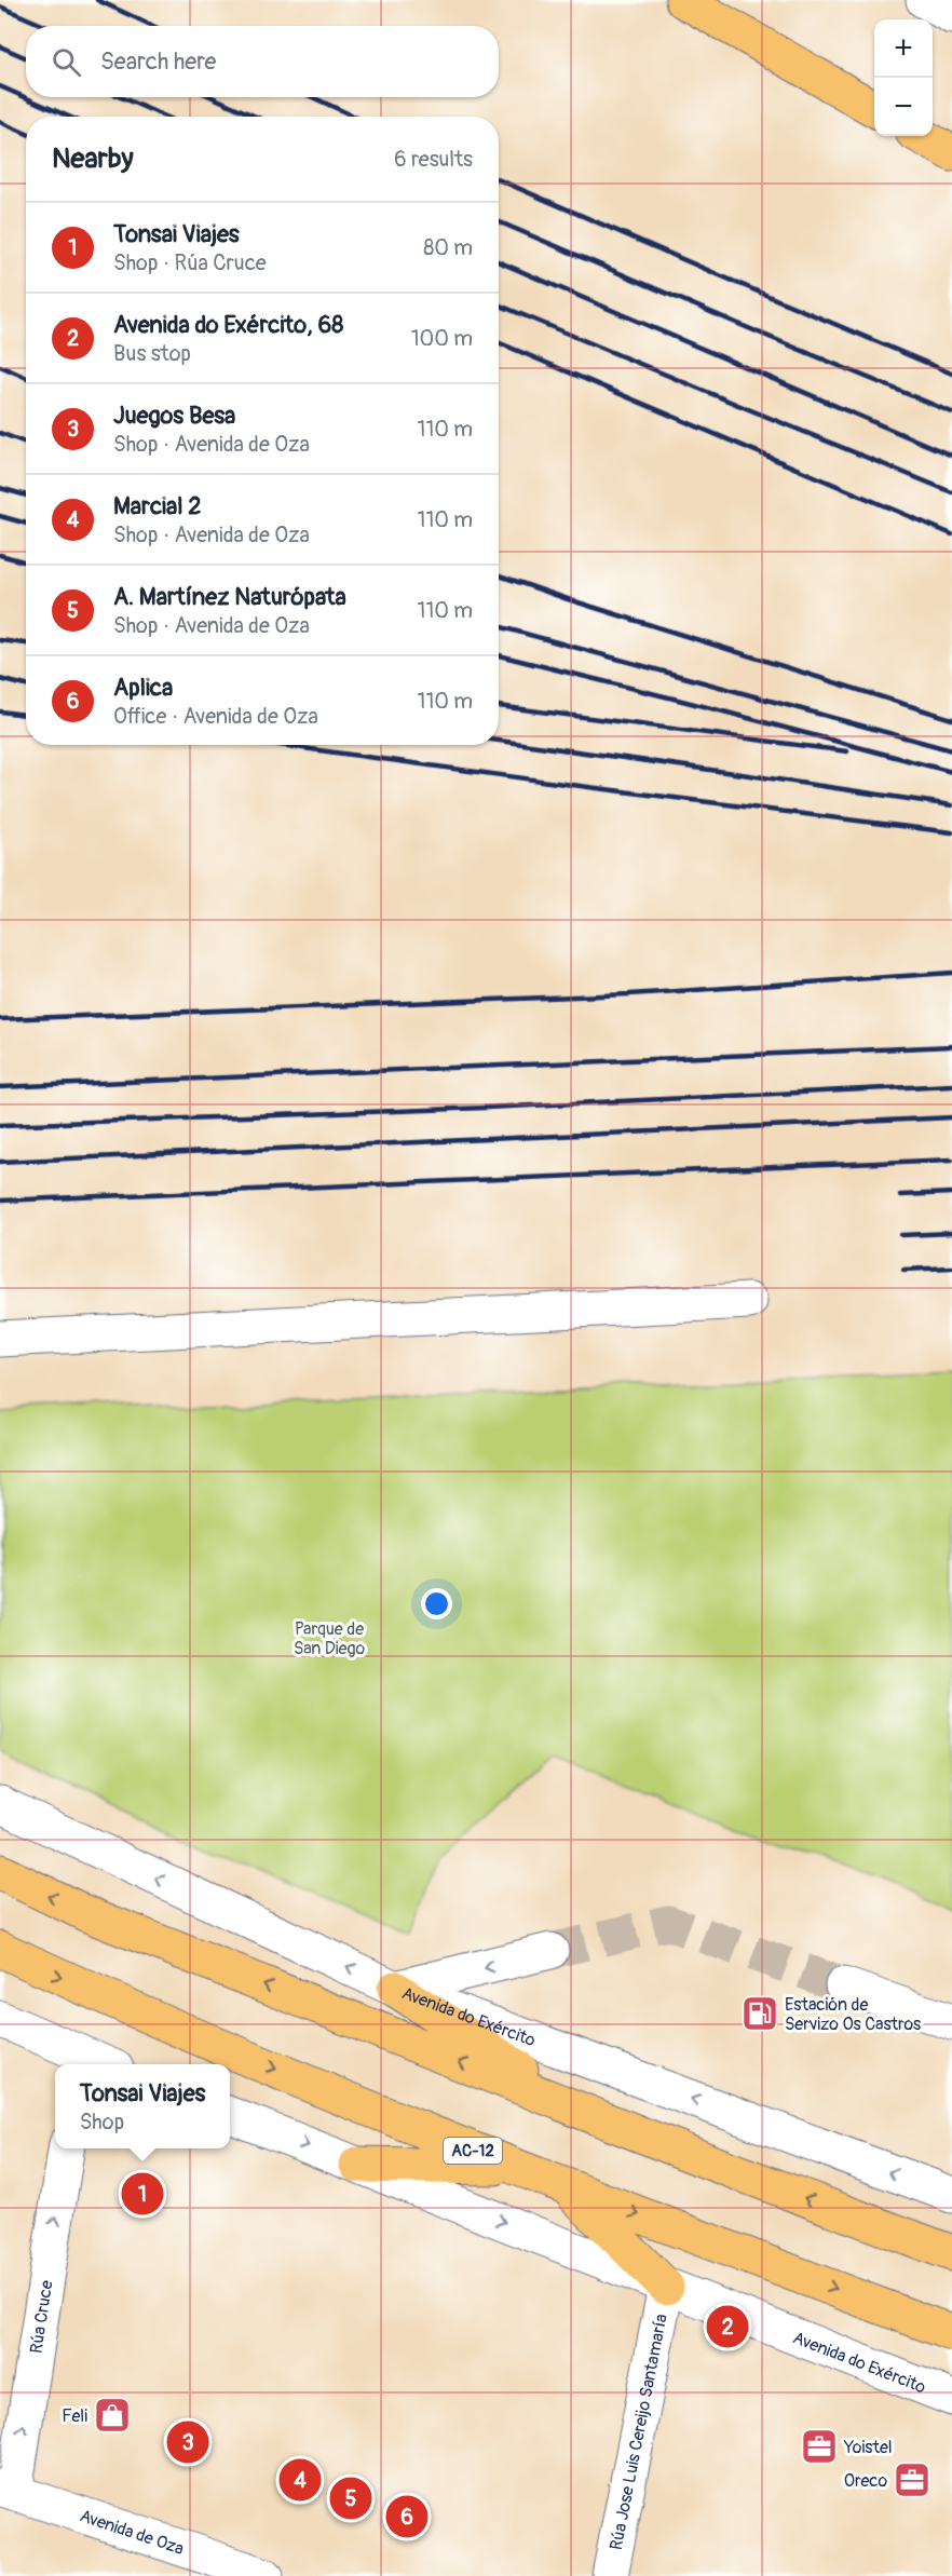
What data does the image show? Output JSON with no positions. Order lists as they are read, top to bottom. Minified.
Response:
{"streets":{"main road":["AC-12"],"street":["Avenida do Exército","Rúa Cruce","Rúa Jose Luis Cereijo Santamaría","Avenida de Oza"]},"crossings":[["Avenida do Exército","Rúa Jose Luis Cereijo Santamaría"],["Rúa Cruce","Avenida de Oza"]],"one_way":["Rúa Cruce"],"parks":["Parque de San Diego"],"places":{"fuel station":["Estación de Servizo Os Castros"],"shop":["Feli"],"office":["Yoistel","Oreco"]},"page":{"map_buttons":["+","−"],"search":"Search here","heading":["Nearby","6 results"],"list":[{"mark":"1","name":"Tonsai Viajes","note":"Shop · Rúa Cruce","value":"80 m"},{"mark":"2","name":"Avenida do Exército, 68","note":"Bus stop","value":"100 m"},{"mark":"3","name":"Juegos Besa","note":"Shop · Avenida de Oza","value":"110 m"},{"mark":"4","name":"Marcial 2","note":"Shop · Avenida de Oza","value":"110 m"},{"mark":"5","name":"A. Martínez Naturópata","note":"Shop · Avenida de Oza","value":"110 m"},{"mark":"6","name":"Aplica","note":"Office · Avenida de Oza","value":"110 m"}],"popup":["Tonsai Viajes","Shop"],"pins":["1","2","3","4","5","6"]}}
